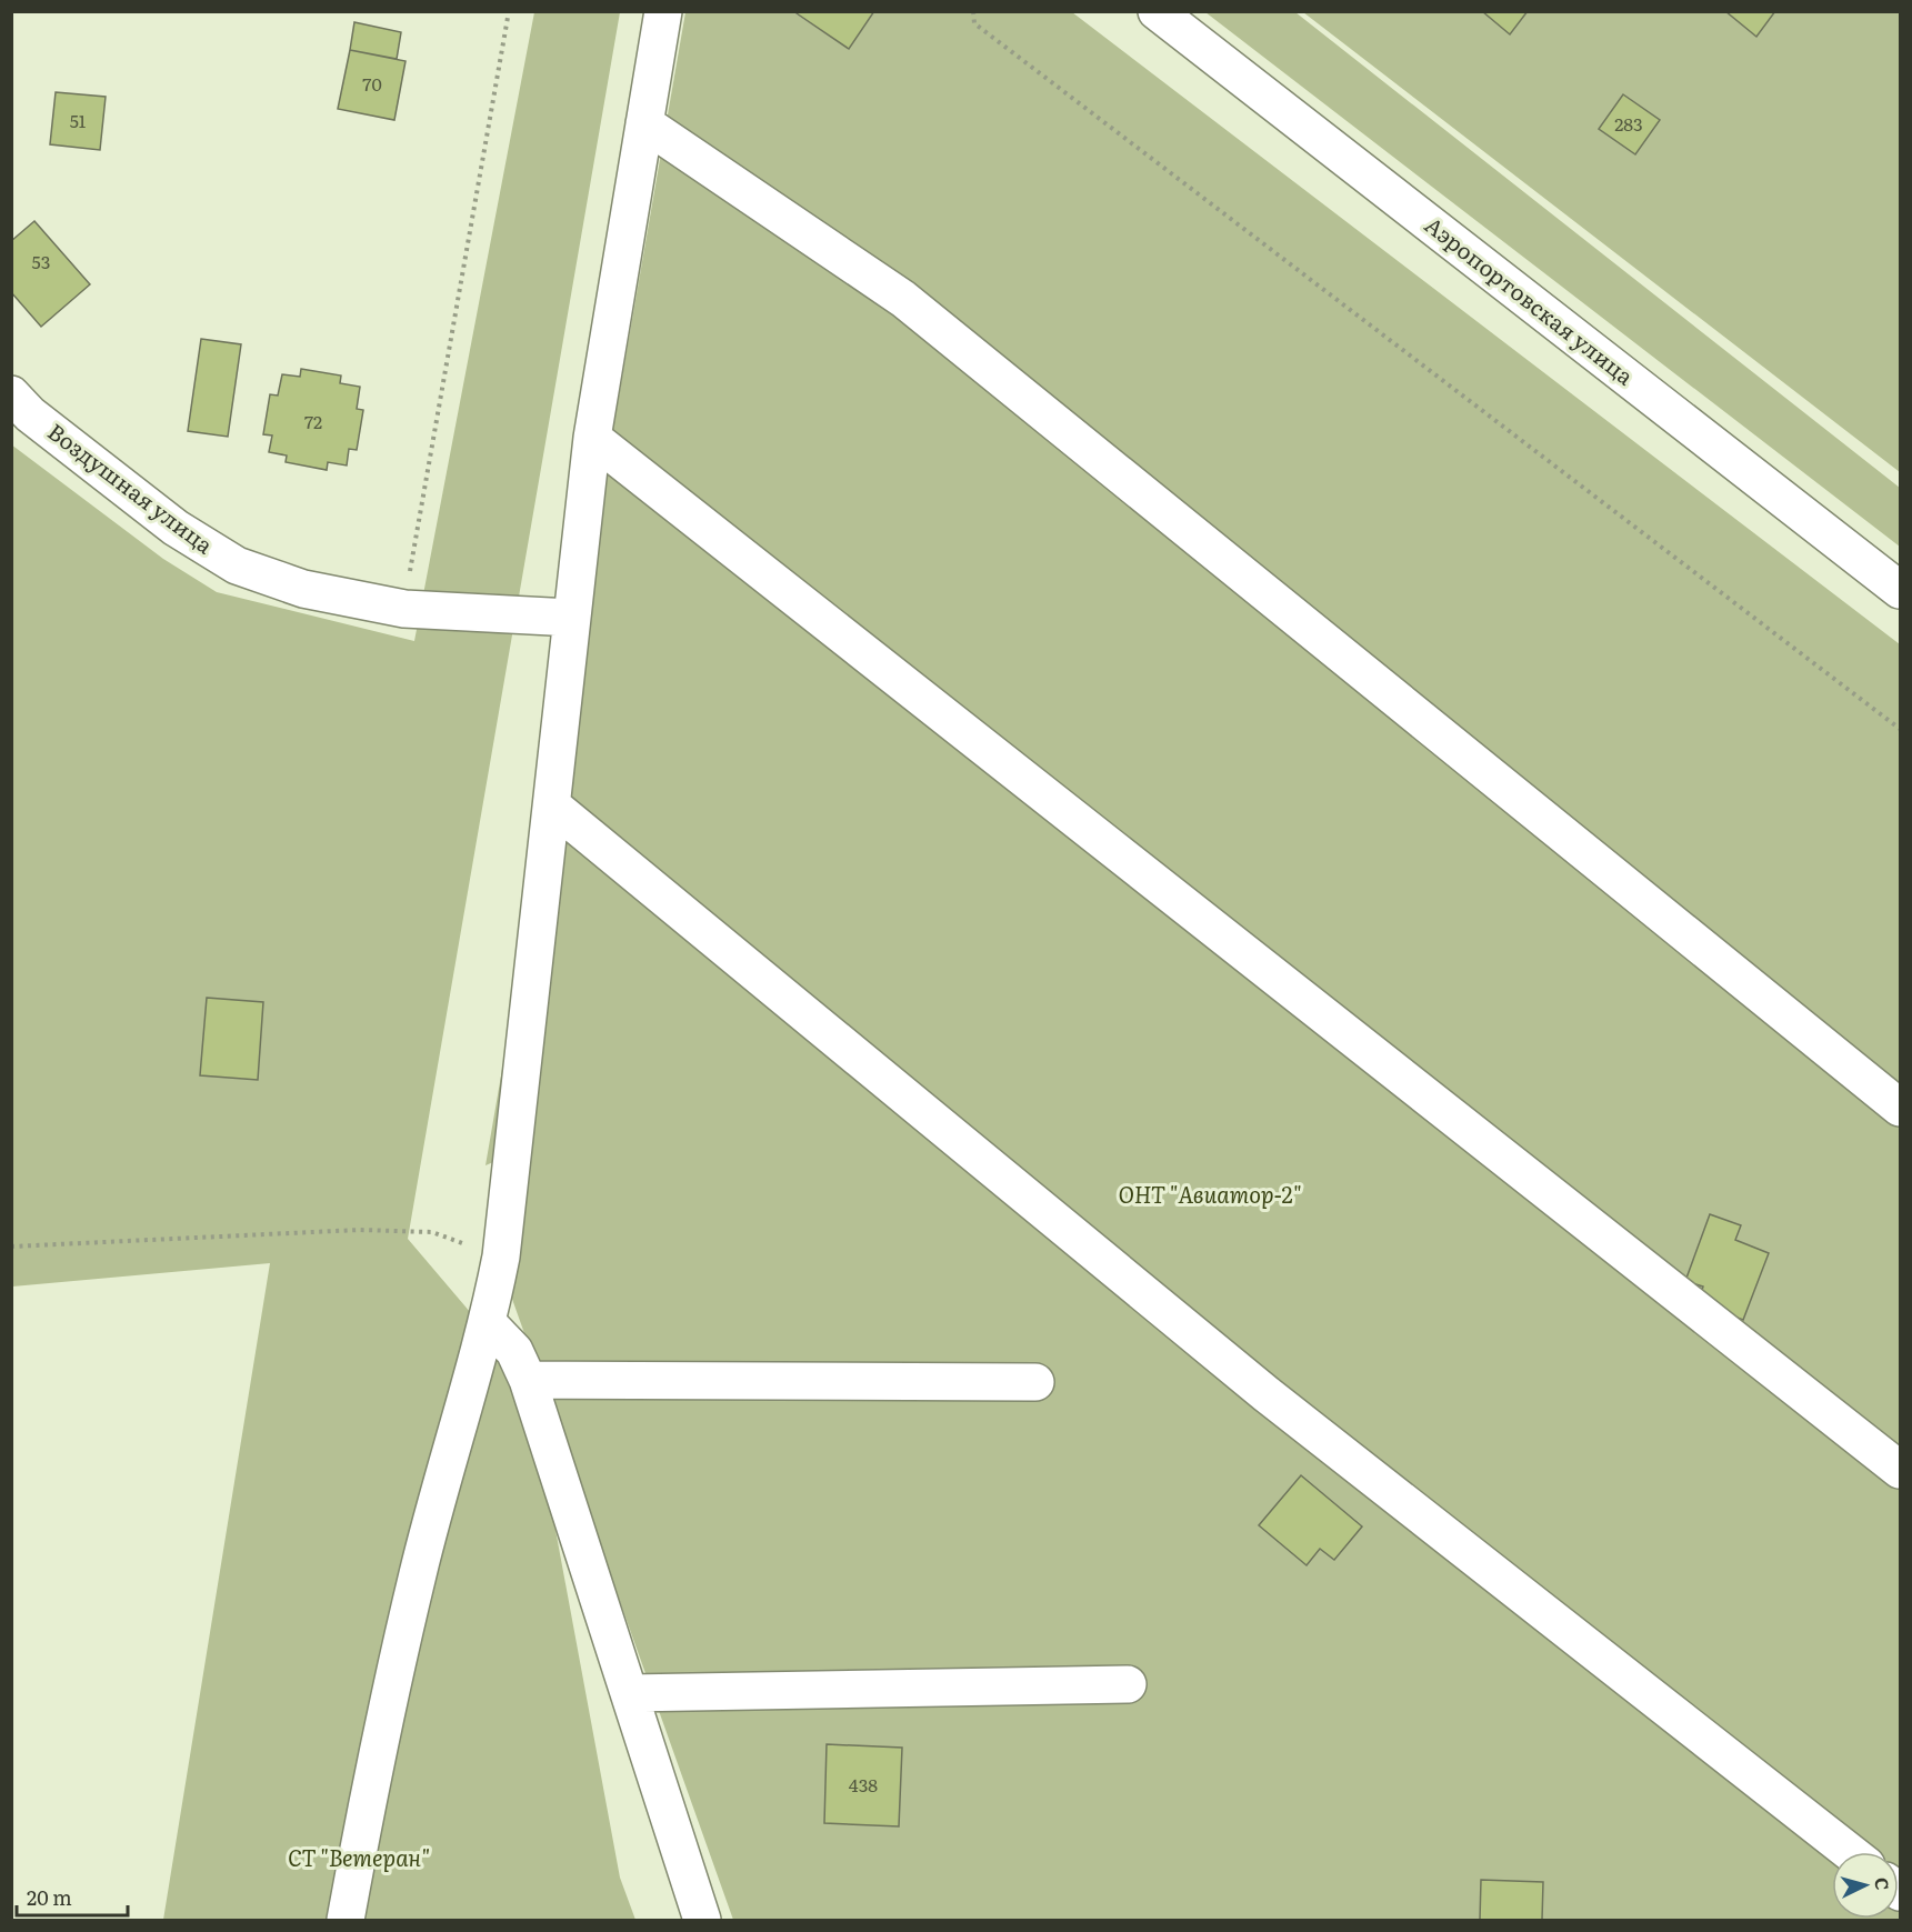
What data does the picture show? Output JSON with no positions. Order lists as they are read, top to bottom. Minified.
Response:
{"streets":{"street":["Аэропортовская улица","Воздушная улица"]},"parks":["ОНТ \"Авиатор-2\"","СТ \"Ветеран\""],"house_numbers":["70","51","283","53","72","438"],"scale_bar":"20 m","north":"right"}
